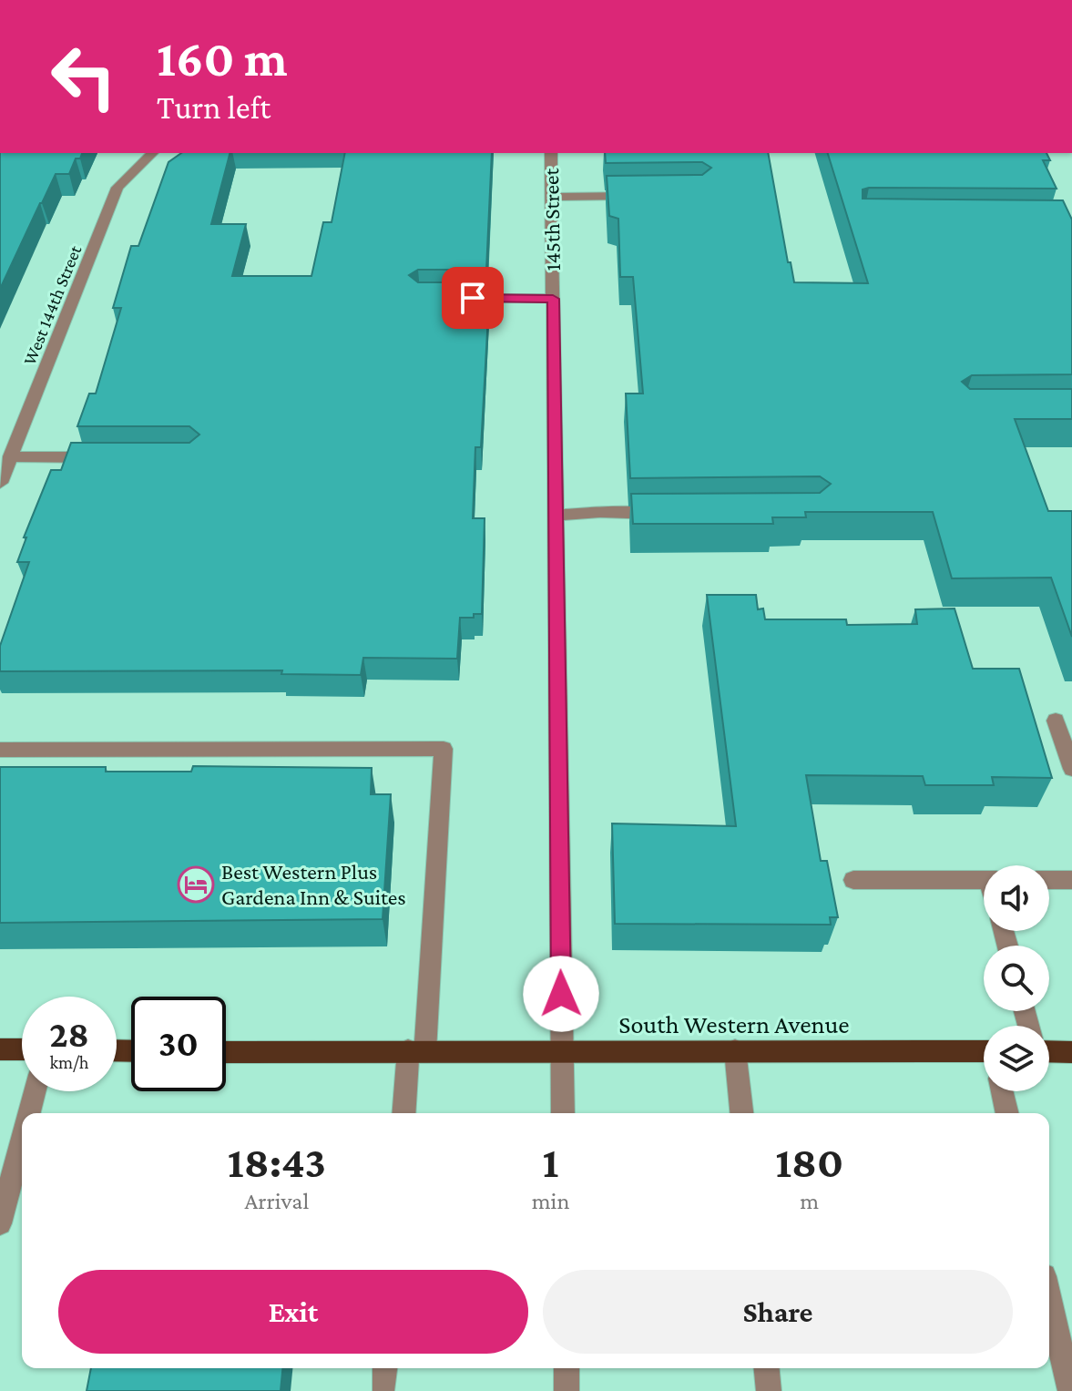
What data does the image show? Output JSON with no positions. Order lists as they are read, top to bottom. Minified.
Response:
{"streets":{"main road":["South Western Avenue"],"street":["145th Street","West 144th Street"]},"crossings":[["145th Street","South Western Avenue"]],"places":{"hotel":["Best Western Plus Gardena Inn & Suites"]},"page":{"turn":["160 m","Turn left"],"speed":"28 km/h","limit":"30","eta":["18:43","Arrival","1","min","180","m"],"buttons":["Exit","Share"]}}
